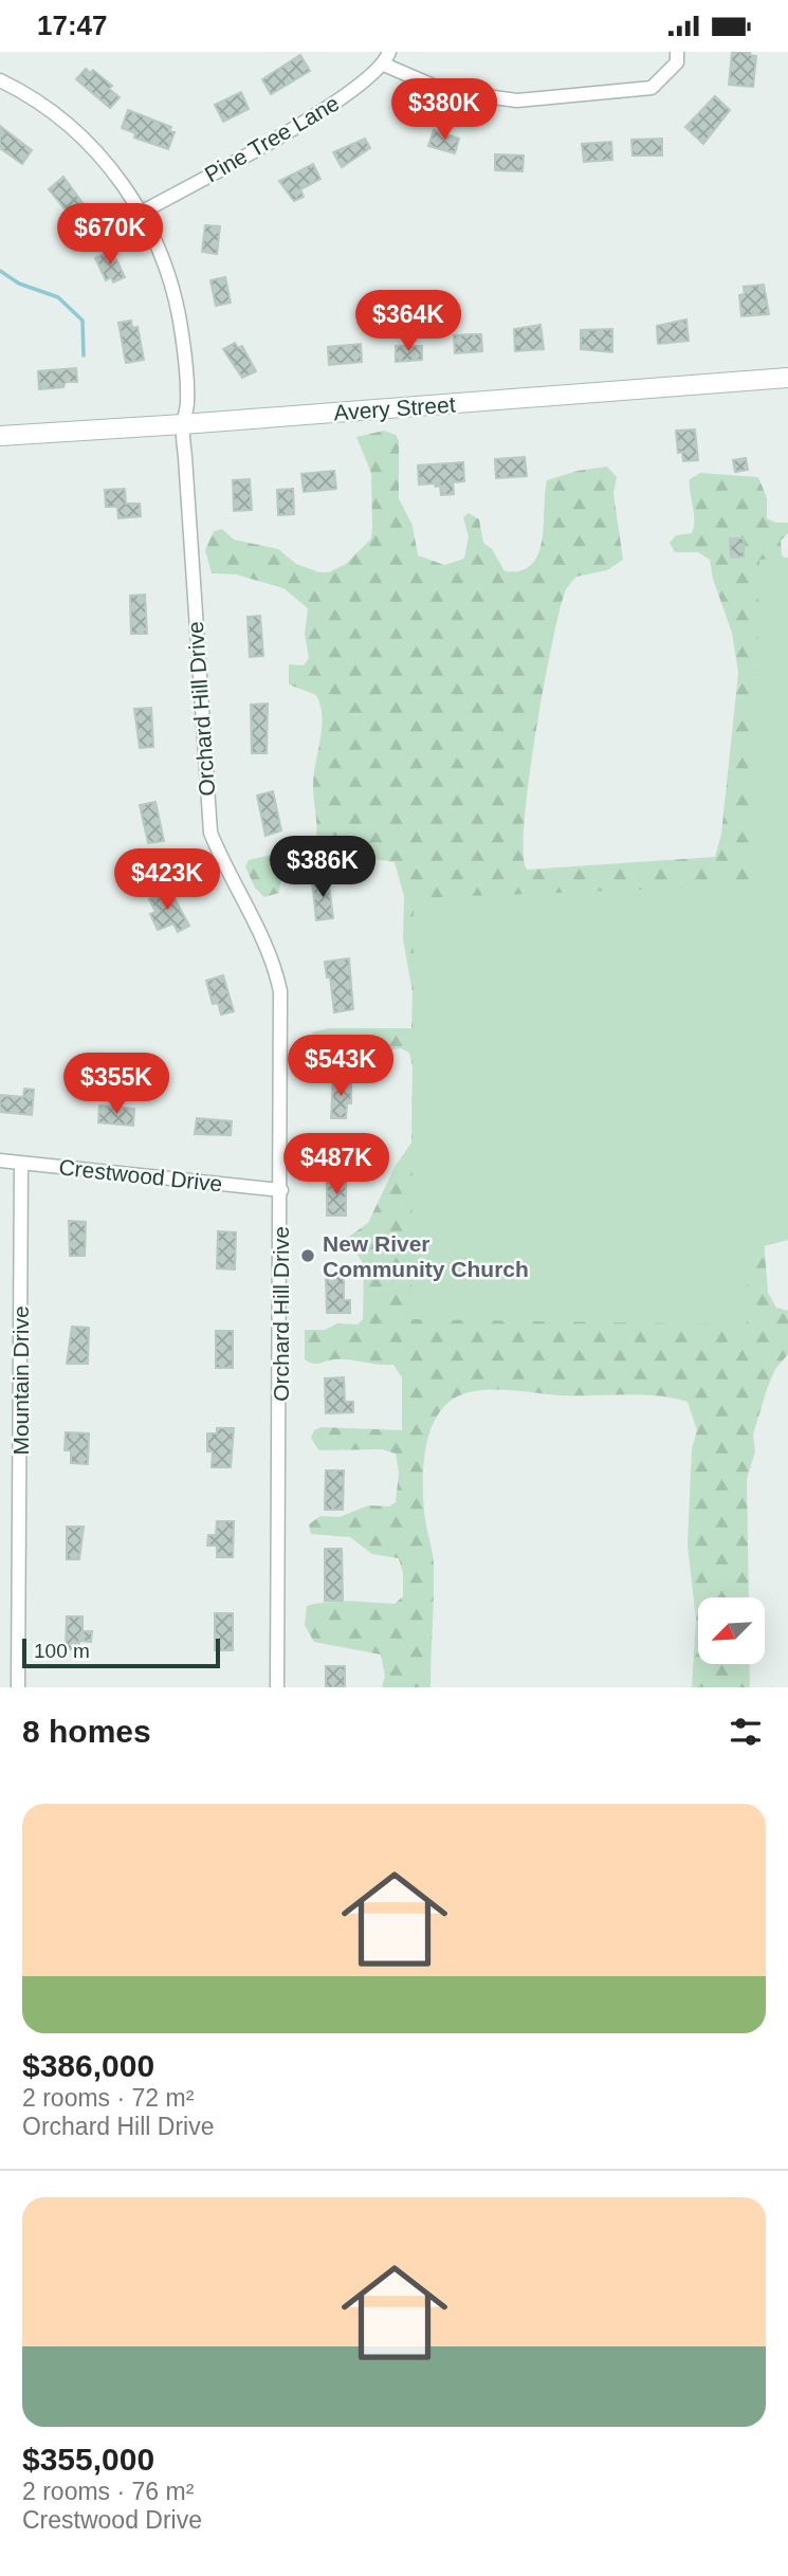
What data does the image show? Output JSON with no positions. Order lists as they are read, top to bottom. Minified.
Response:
{"streets":{"main road":["Avery Street"],"street":["Pine Tree Lane","Orchard Hill Drive","Crestwood Drive","Mountain Drive"]},"crossings":[["Pine Tree Lane","Orchard Hill Drive"],["Avery Street","Orchard Hill Drive"],["Orchard Hill Drive","Crestwood Drive"],["Crestwood Drive","Mountain Drive"]],"places":["New River Community Church"],"scale_bar":"100 m","north":"bottom left","page":{"status":"17:47","price":["$380K","$670K","$364K","$386K","$423K","$543K","$355K","$487K"],"scale":"100 m","heading":"8 homes","list":[{"name":"$386,000","note":"2 rooms · 72 m² · Orchard Hill Drive"},{"name":"$355,000","note":"2 rooms · 76 m² · Crestwood Drive"}]}}
